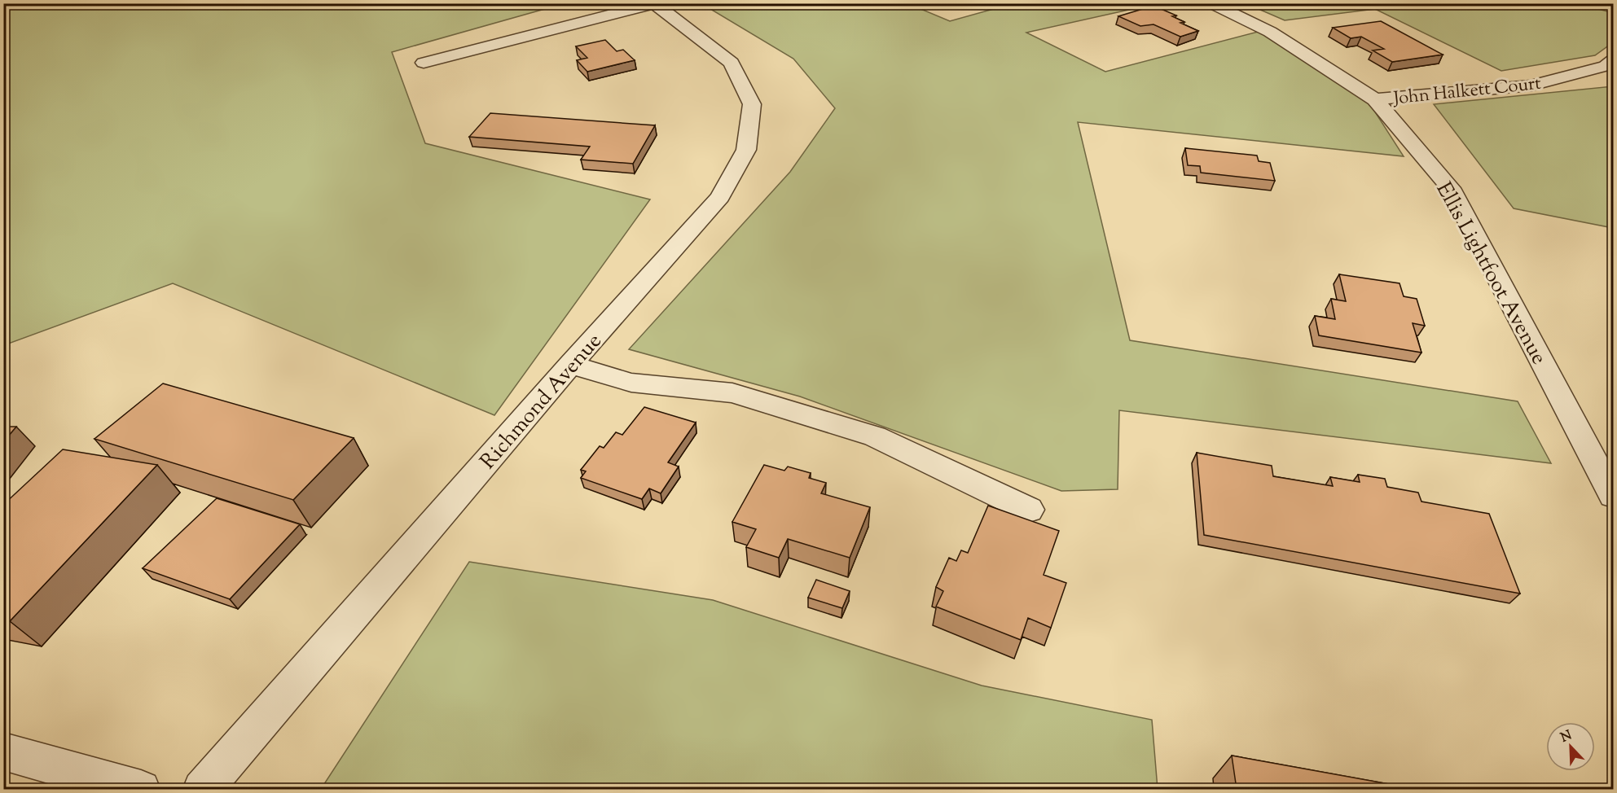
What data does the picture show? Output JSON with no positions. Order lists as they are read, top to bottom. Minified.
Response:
{"streets":{"street":["John Halkett Court","Ellis Lightfoot Avenue","Richmond Avenue"]},"crossings":[["John Halkett Court","Ellis Lightfoot Avenue"]],"north":"top left"}
